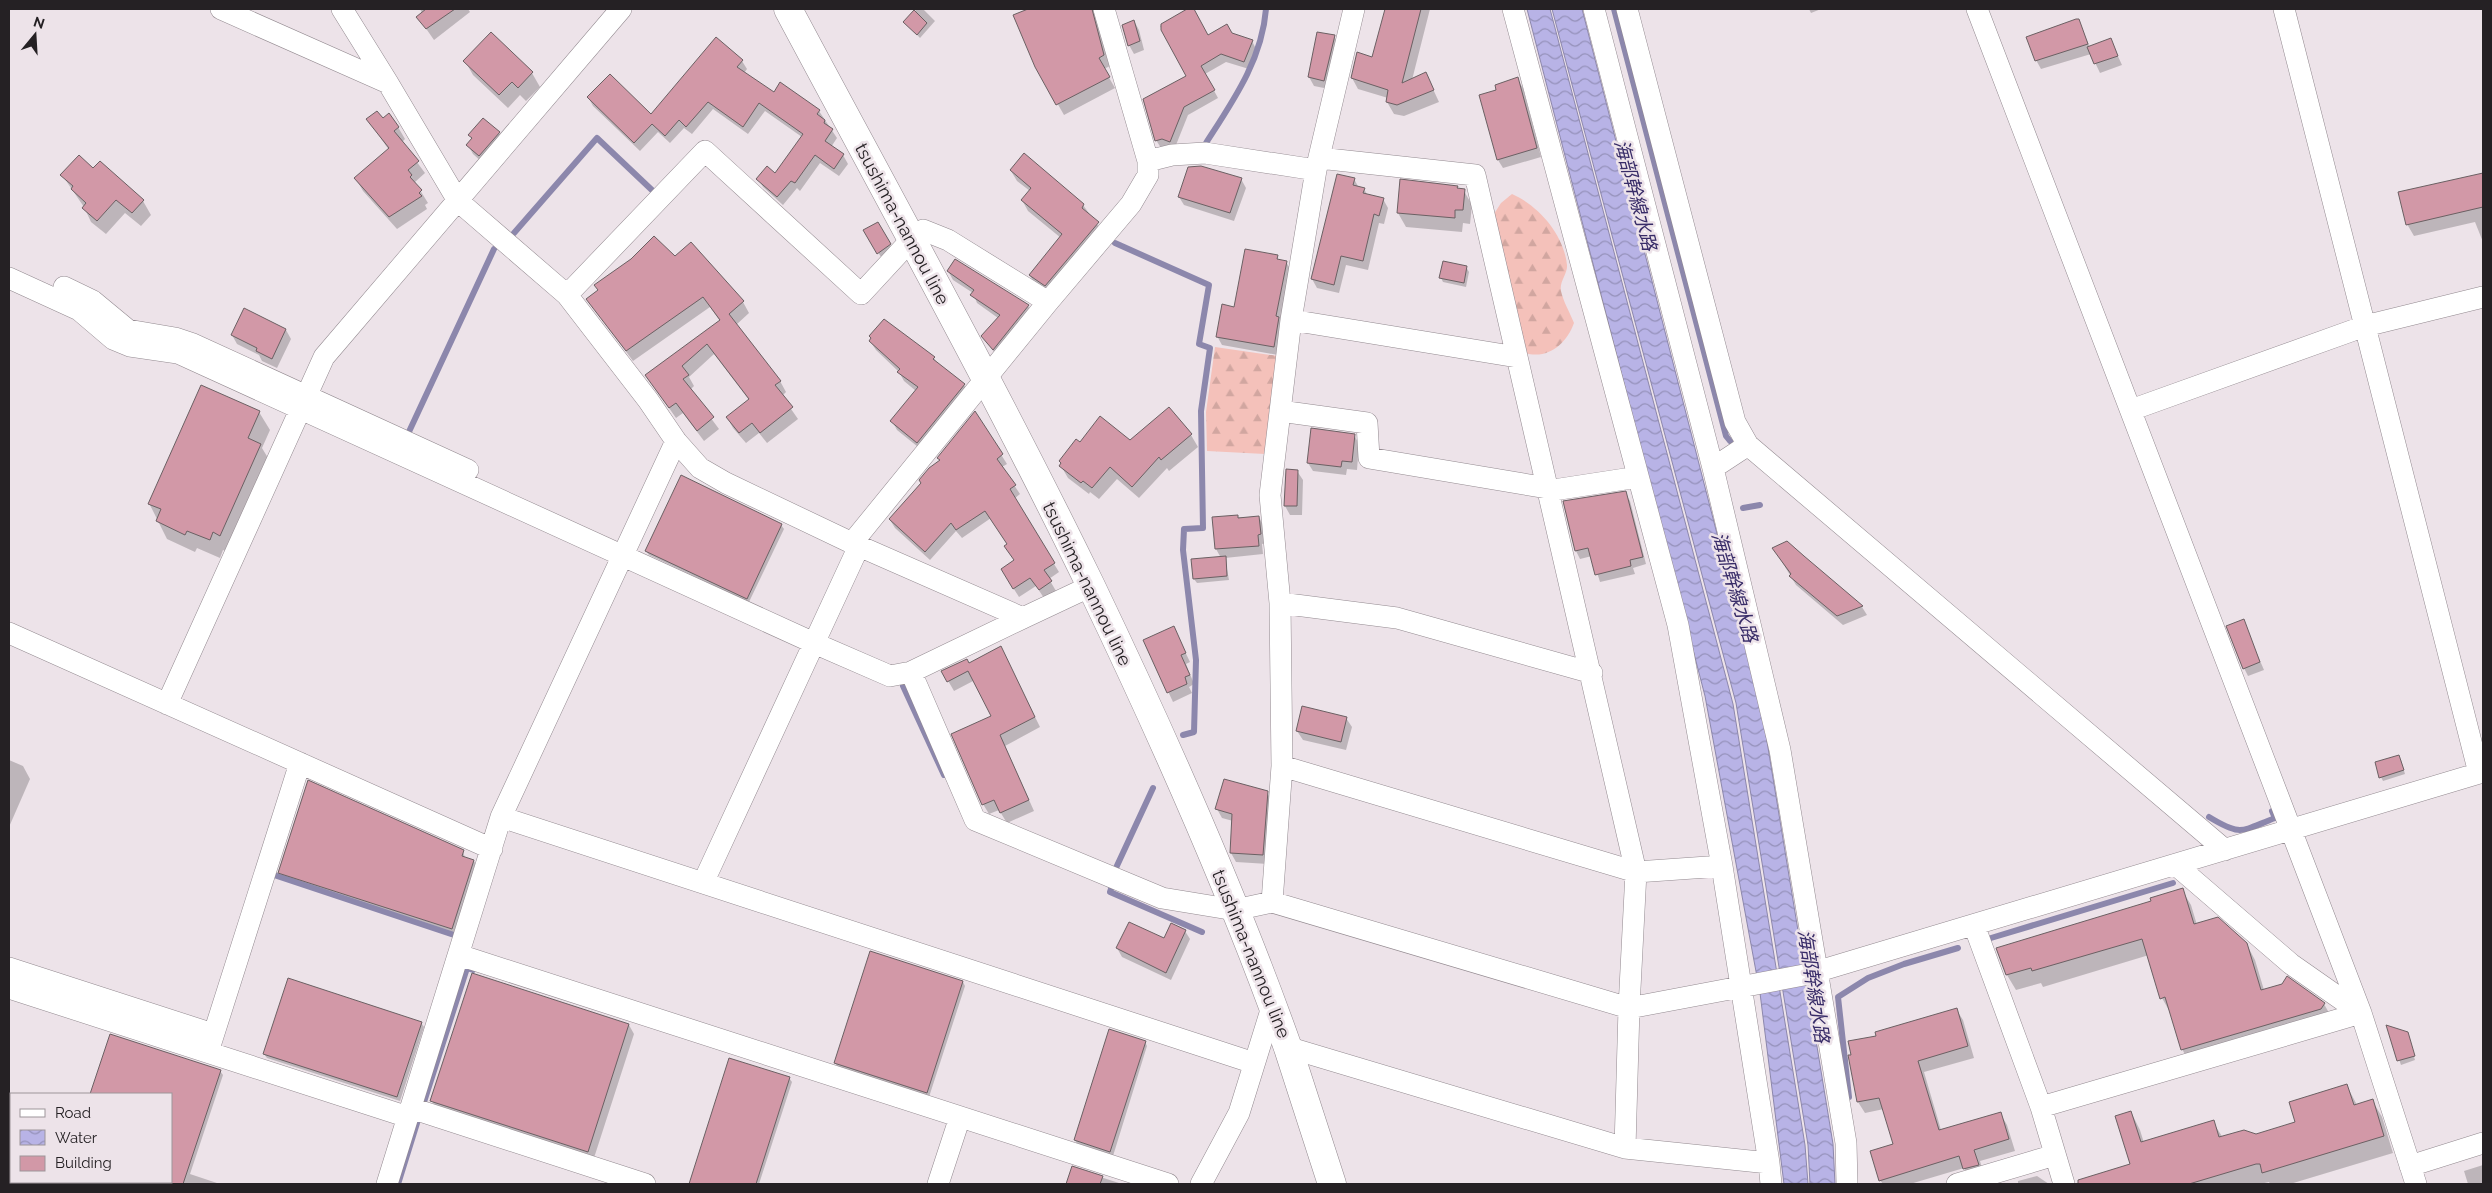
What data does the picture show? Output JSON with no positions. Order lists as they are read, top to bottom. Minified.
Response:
{"streets":{"main road":["tsushima-nannou line"]},"water":["海部幹線水路"],"legend":["Road","Water","Building"],"north":"top"}
